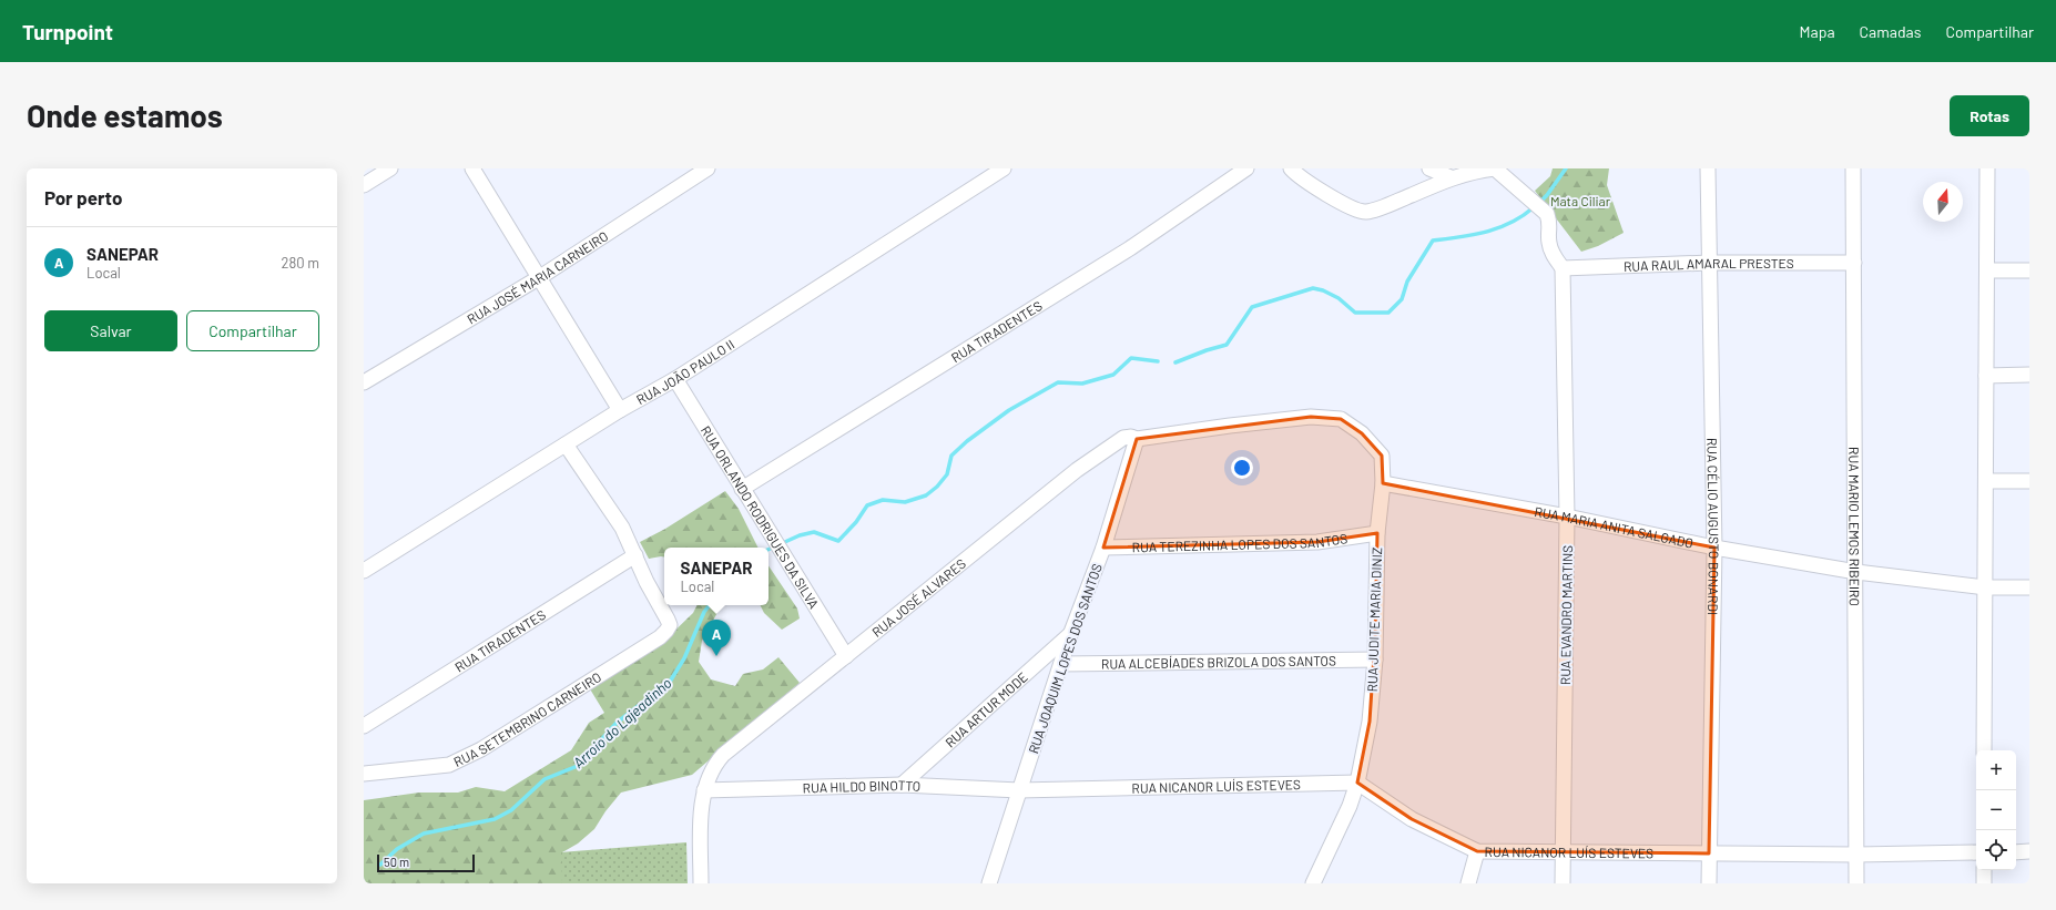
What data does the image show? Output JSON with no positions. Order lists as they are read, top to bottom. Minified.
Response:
{"streets":{"street":["RUA RAUL AMARAL PRESTES","RUA JOSÉ MARIA CARNEIRO","RUA TIRADENTES","RUA JOÃO PAULO II","RUA ORLANDO RODRIGUES DA SILVA","RUA CÉLIO AUGUSTO BONARDI","RUA MARIO LEMOS RIBEIRO","RUA MARIA ANITA SALGADO","RUA TEREZINHA LOPES DOS SANTOS","RUA JOSÉ ALVARES","RUA EVANDRO MARTINS","RUA JUDITE MARIA DINIZ","RUA JOAQUIM LOPES DOS SANTOS","RUA ALCEBÍADES BRIZOLA DOS SANTOS","RUA ARTUR MODE","RUA SETEMBRINO CARNEIRO","RUA NICANOR LUÍS ESTEVES","RUA HILDO BINOTTO"]},"crossings":[["RUA RAUL AMARAL PRESTES","RUA CÉLIO AUGUSTO BONARDI"],["RUA RAUL AMARAL PRESTES","RUA MARIO LEMOS RIBEIRO"],["RUA RAUL AMARAL PRESTES","RUA EVANDRO MARTINS"],["RUA TIRADENTES","RUA ORLANDO RODRIGUES DA SILVA"],["RUA TIRADENTES","RUA SETEMBRINO CARNEIRO"],["RUA JOÃO PAULO II","RUA ORLANDO RODRIGUES DA SILVA"],["RUA ORLANDO RODRIGUES DA SILVA","RUA JOSÉ ALVARES"],["RUA CÉLIO AUGUSTO BONARDI","RUA MARIA ANITA SALGADO"],["RUA CÉLIO AUGUSTO BONARDI","RUA NICANOR LUÍS ESTEVES"],["RUA MARIO LEMOS RIBEIRO","RUA MARIA ANITA SALGADO"],["RUA MARIO LEMOS RIBEIRO","RUA NICANOR LUÍS ESTEVES"],["RUA MARIA ANITA SALGADO","RUA EVANDRO MARTINS"],["RUA MARIA ANITA SALGADO","RUA JUDITE MARIA DINIZ"],["RUA TEREZINHA LOPES DOS SANTOS","RUA JUDITE MARIA DINIZ"],["RUA TEREZINHA LOPES DOS SANTOS","RUA JOAQUIM LOPES DOS SANTOS"],["RUA JOSÉ ALVARES","RUA JUDITE MARIA DINIZ"],["RUA JOSÉ ALVARES","RUA JOAQUIM LOPES DOS SANTOS"],["RUA JOSÉ ALVARES","RUA HILDO BINOTTO"],["RUA EVANDRO MARTINS","RUA NICANOR LUÍS ESTEVES"],["RUA JUDITE MARIA DINIZ","RUA ALCEBÍADES BRIZOLA DOS SANTOS"],["RUA JUDITE MARIA DINIZ","RUA NICANOR LUÍS ESTEVES"],["RUA JOAQUIM LOPES DOS SANTOS","RUA ALCEBÍADES BRIZOLA DOS SANTOS"],["RUA JOAQUIM LOPES DOS SANTOS","RUA ARTUR MODE"],["RUA JOAQUIM LOPES DOS SANTOS","RUA NICANOR LUÍS ESTEVES"],["RUA JOAQUIM LOPES DOS SANTOS","RUA HILDO BINOTTO"],["RUA ARTUR MODE","RUA HILDO BINOTTO"],["RUA NICANOR LUÍS ESTEVES","RUA HILDO BINOTTO"]],"water":["Arroio do Lajeadinho"],"parks":["Mata Ciliar"],"scale_bar":"50 m","north":"top","page":{"header":"Turnpoint","nav":["Mapa","Camadas","Compartilhar"],"buttons":["Rotas",["Salvar","Compartilhar"]],"title":"Onde estamos","heading":"Por perto","list":[{"mark":"A","name":"SANEPAR","note":"Local","value":"280 m"}],"popup":["SANEPAR","Local"],"pins":"A","map_buttons":["+","−"],"scale":"50 m"}}
